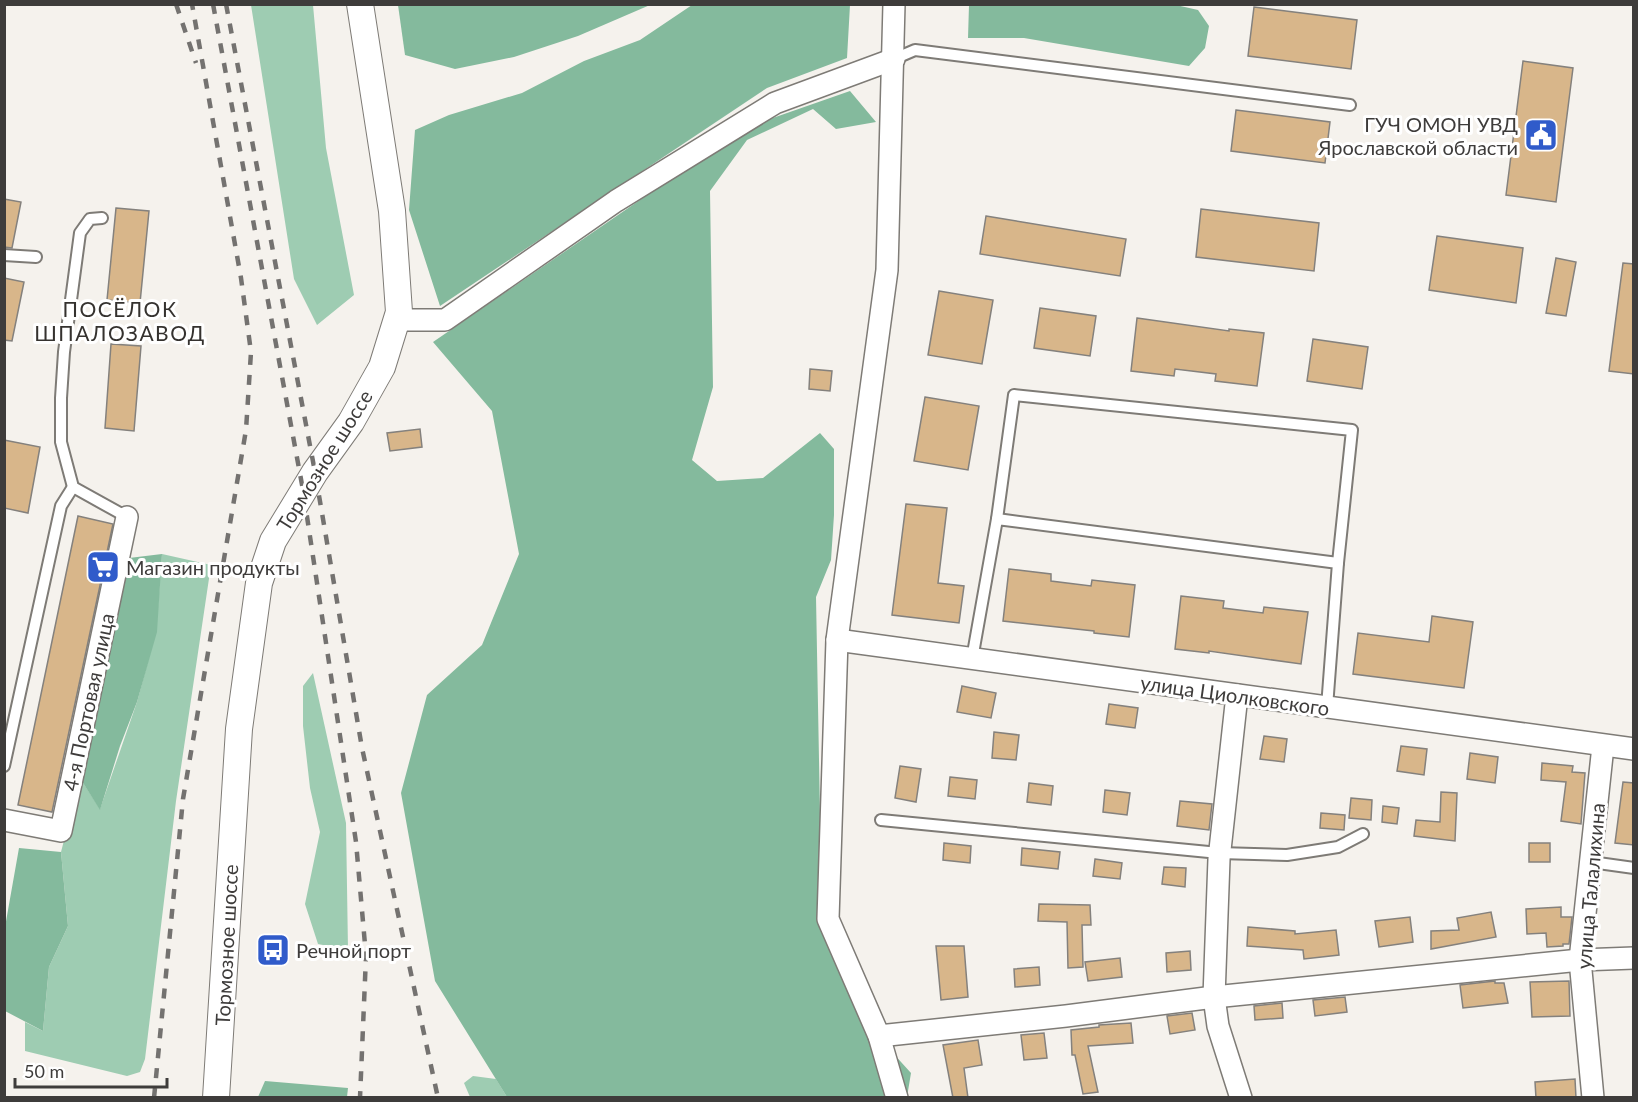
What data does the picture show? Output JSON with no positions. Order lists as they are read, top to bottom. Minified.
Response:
{"streets":{"street":["Тормозное шоссе","улица Циолковского","4-я Портовая улица","улица Талалихина"]},"crossings":[["улица Циолковского","улица Талалихина"]],"districts":["ПОСЁЛОК ШПАЛОЗАВОД"],"places":{"public building":["ГУЧ ОМОН УВД Ярославской области"],"supermarket":["Магазин продукты"],"bus stop":["Речной порт"]},"scale_bar":"50 m"}
